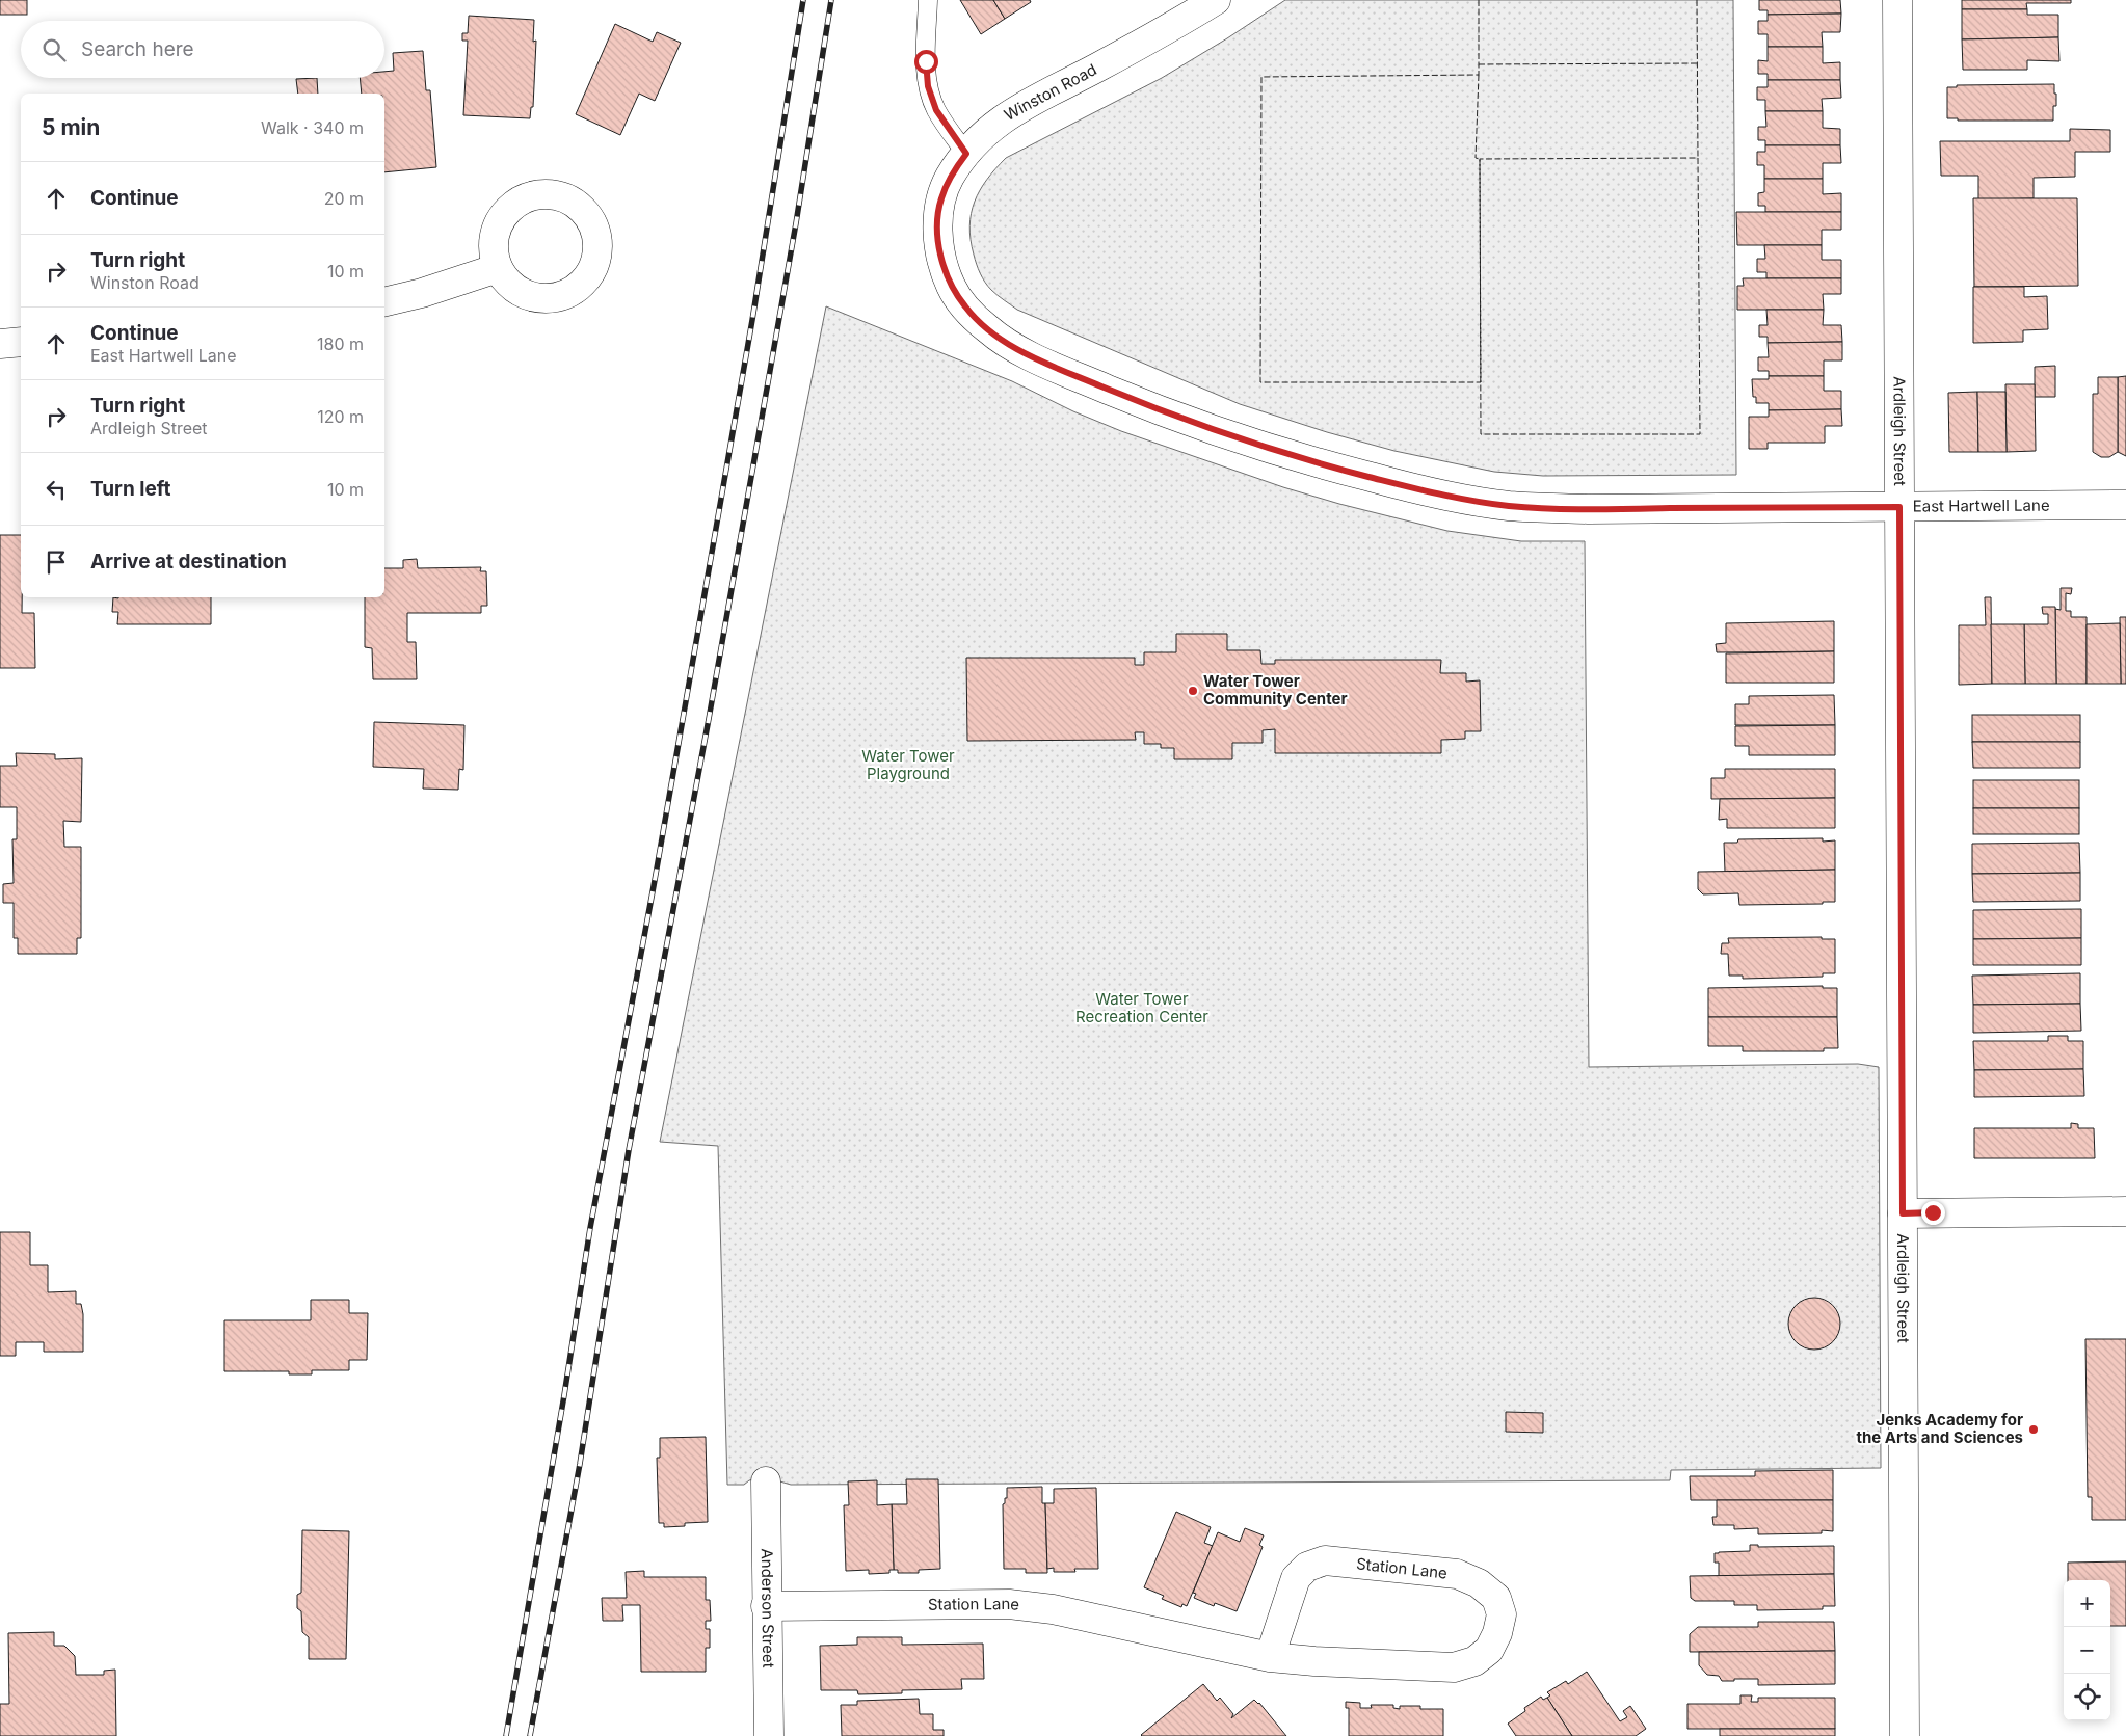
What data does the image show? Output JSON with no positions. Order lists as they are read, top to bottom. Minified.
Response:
{"streets":{"street":["Winston Road","Ardleigh Street","East Hartwell Lane","Station Lane","Anderson Street"]},"crossings":[["Winston Road","East Hartwell Lane"],["Ardleigh Street","East Hartwell Lane"],["Station Lane","Anderson Street"]],"parks":["Water Tower Playground","Water Tower Recreation Center"],"places":["Water Tower Community Center","Jenks Academy for the Arts and Sciences"],"page":{"search":"Search here","heading":["5 min","Walk · 340 m"],"list":[["Continue","20 m"],["Turn right","Winston Road","10 m"],["Continue","East Hartwell Lane","180 m"],["Turn right","Ardleigh Street","120 m"],["Turn left","10 m"],"Arrive at destination"],"map_buttons":["+","−"]}}
